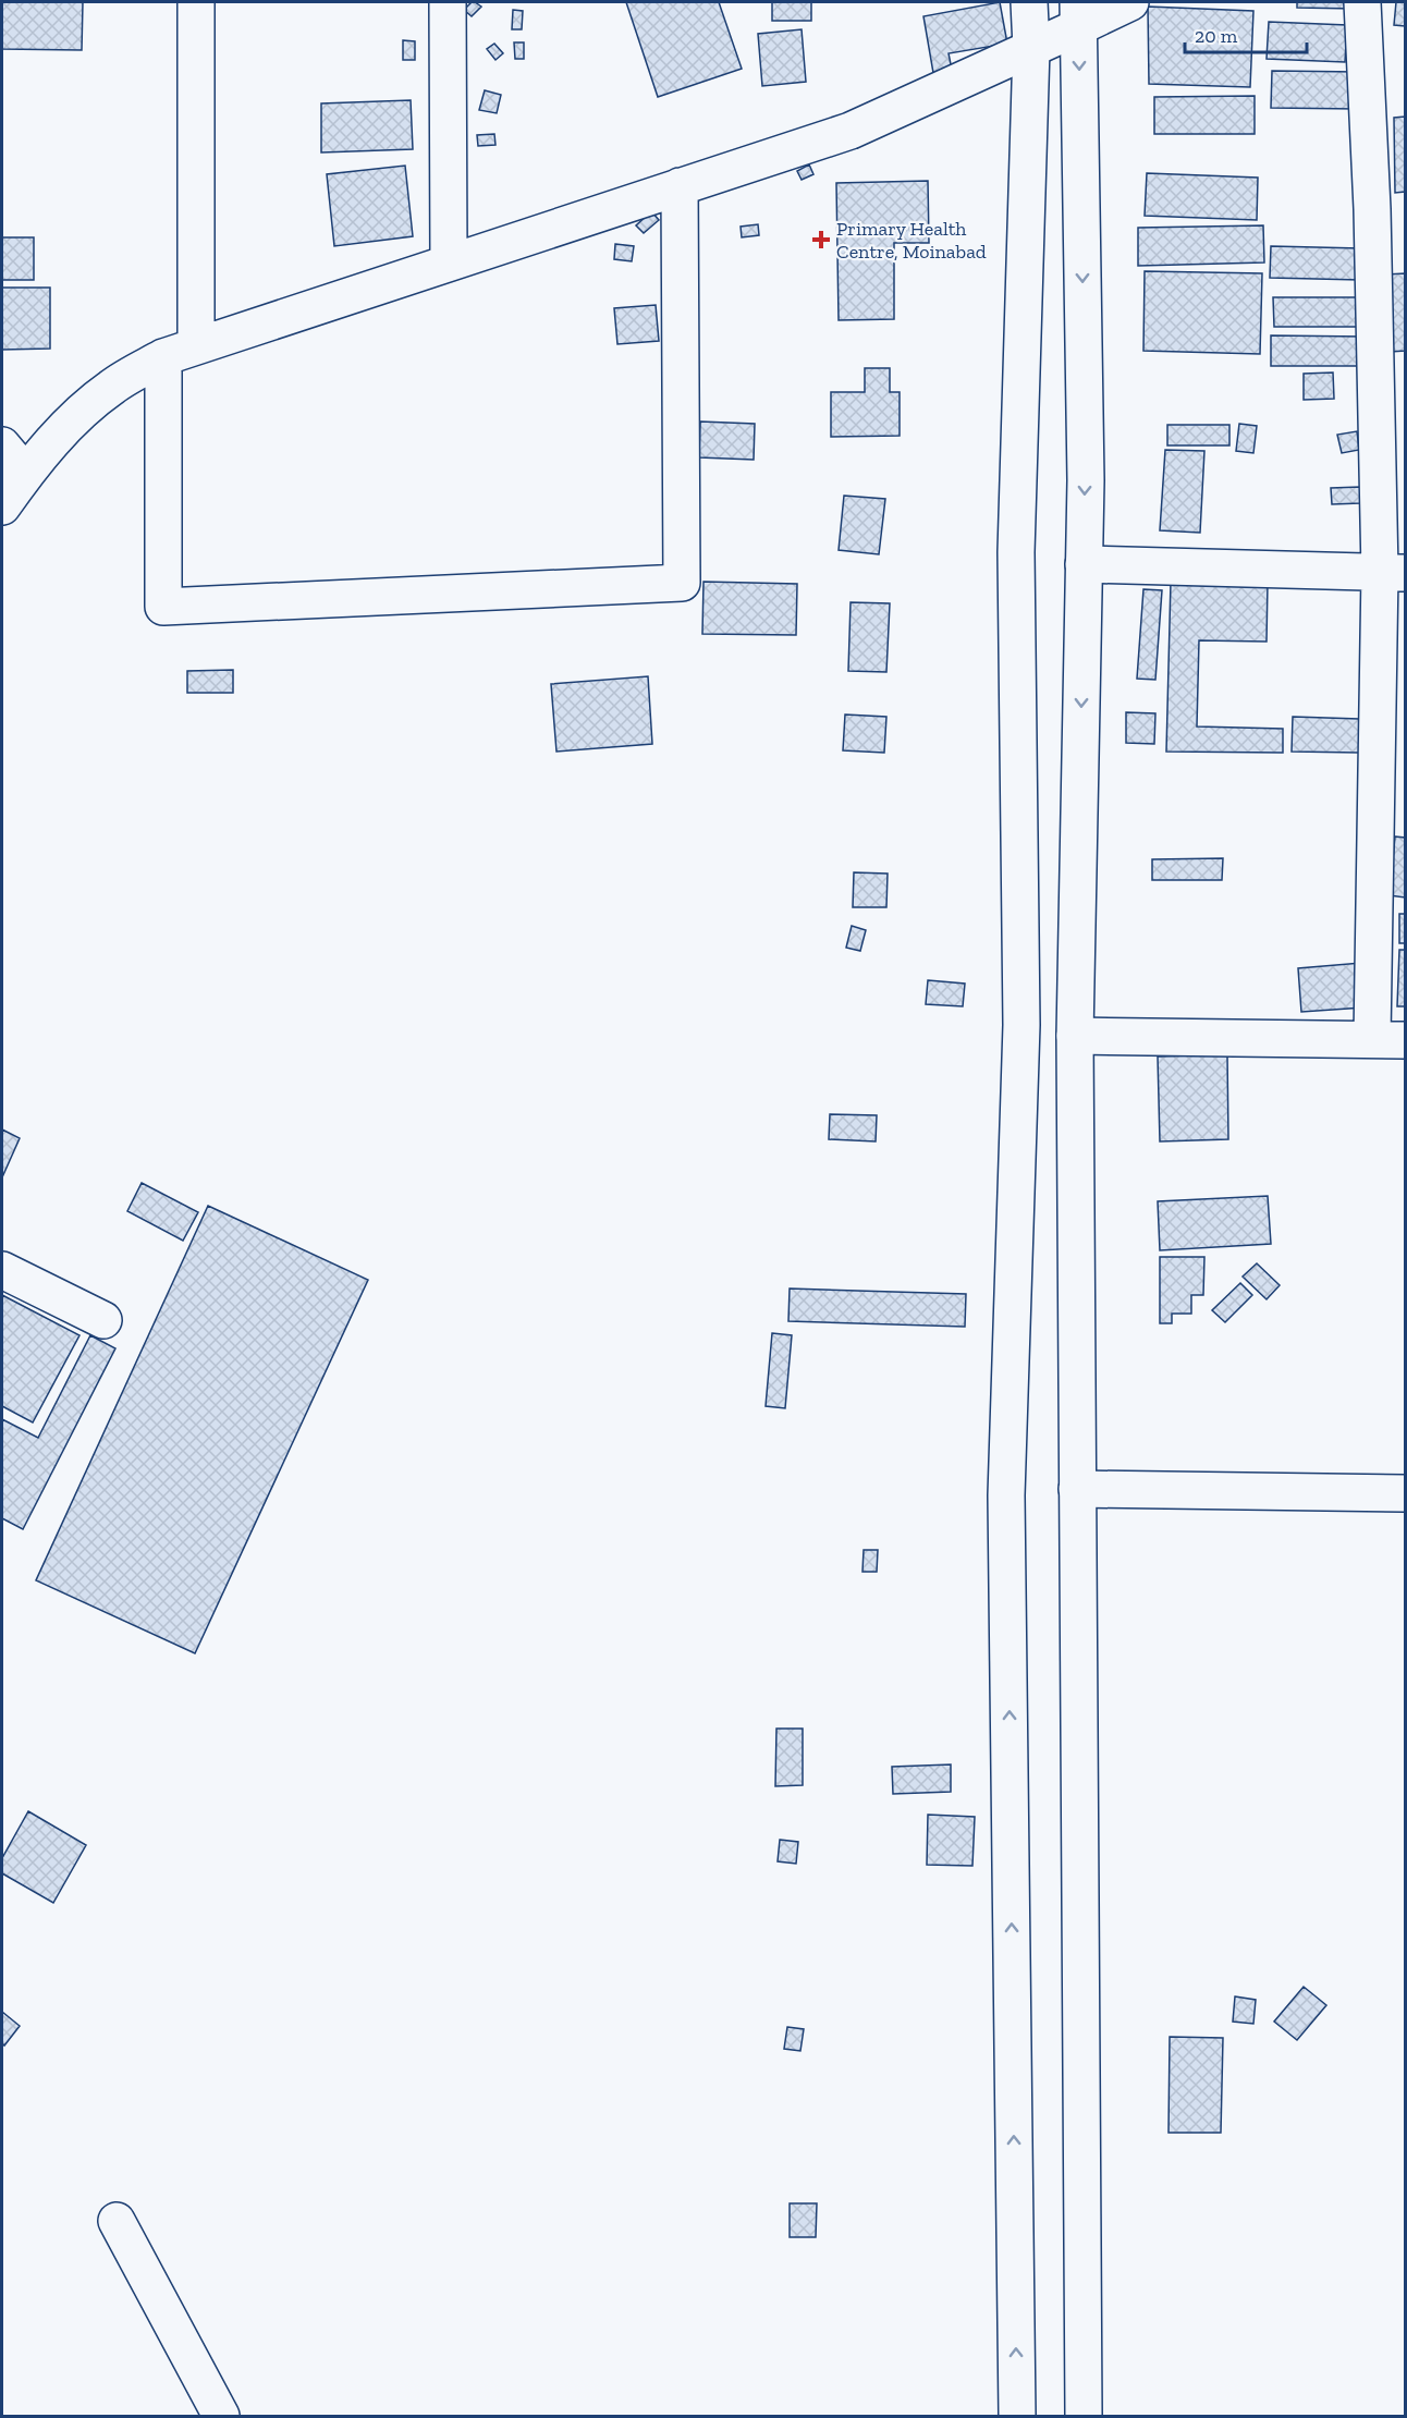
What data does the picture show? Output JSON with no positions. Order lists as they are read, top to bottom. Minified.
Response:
{"places":{"health":["Primary Health Centre, Moinabad"]},"scale_bar":"20 m"}
